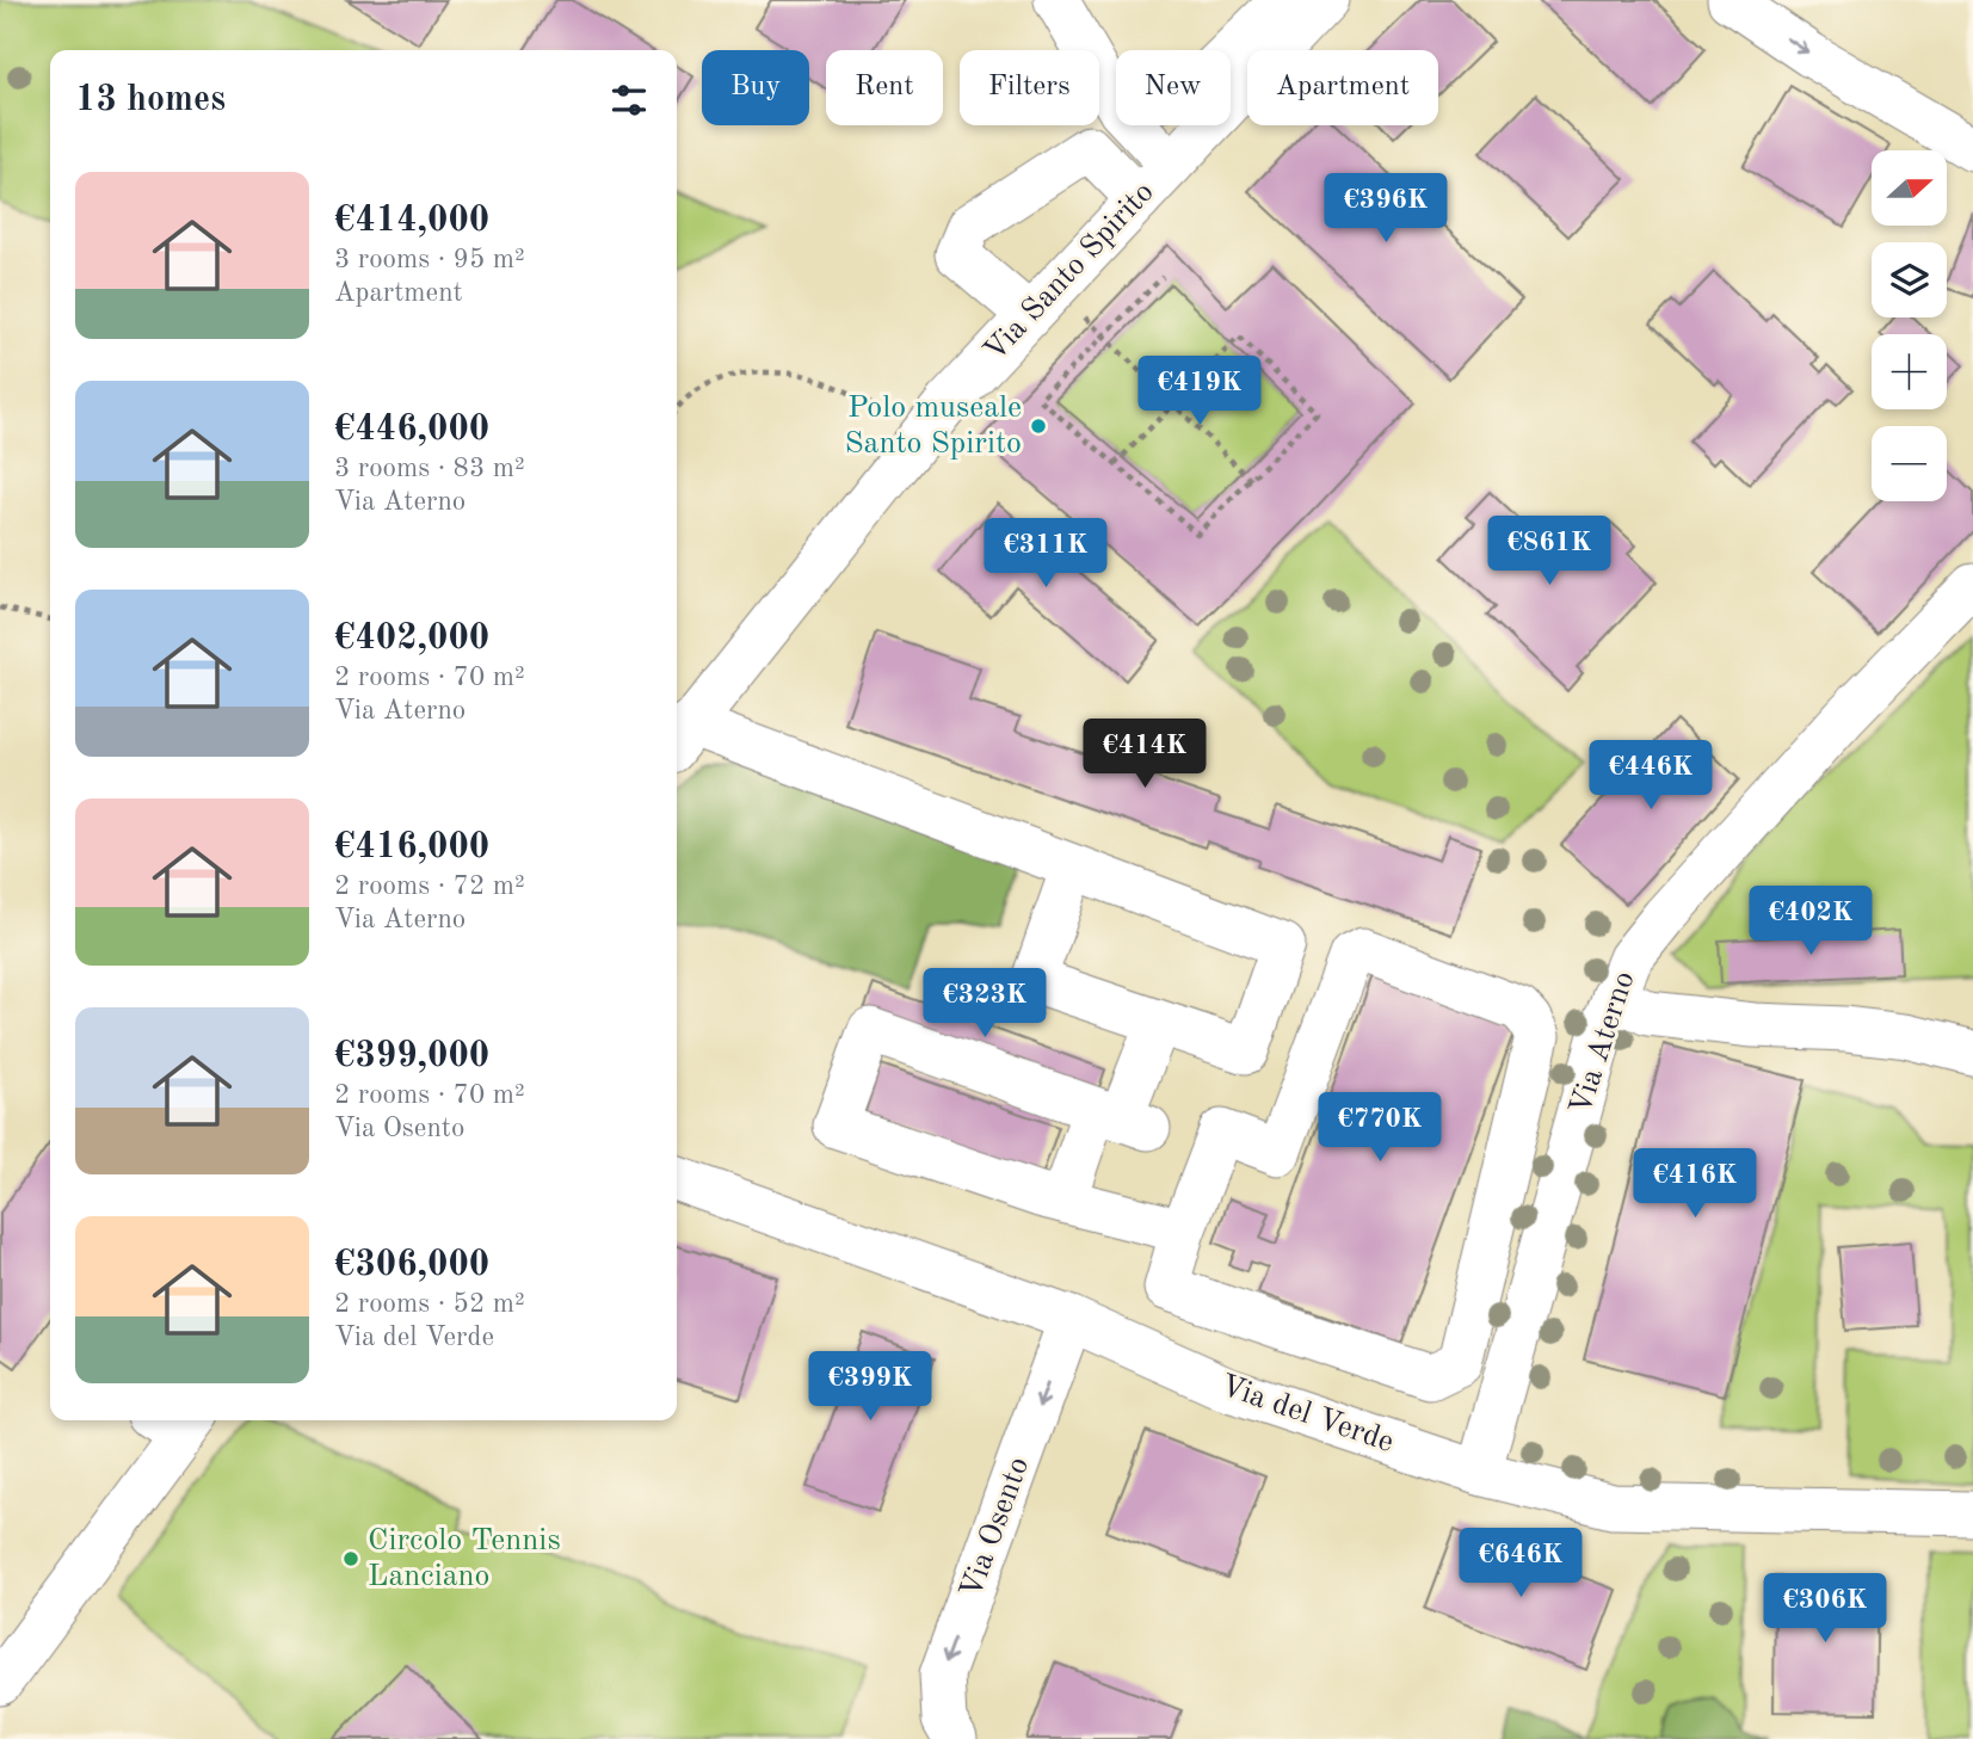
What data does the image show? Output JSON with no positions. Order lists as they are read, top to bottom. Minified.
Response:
{"streets":{"street":["Via Santo Spirito","Via Aterno","Via del Verde","Via Osento"]},"crossings":[["Via Aterno","Via del Verde"],["Via del Verde","Via Osento"]],"one_way":["Via Osento"],"places":["Polo museale Santo Spirito","Circolo Tennis Lanciano"],"north":"right","page":{"chip":["Buy","Rent","Filters","New","Apartment"],"heading":"13 homes","map_buttons":["+","−"],"list":[{"name":"€414,000","note":"3 rooms · 95 m² · Apartment"},{"name":"€446,000","note":"3 rooms · 83 m² · Via Aterno"},{"name":"€402,000","note":"2 rooms · 70 m² · Via Aterno"},{"name":"€416,000","note":"2 rooms · 72 m² · Via Aterno"},{"name":"€399,000","note":"2 rooms · 70 m² · Via Osento"},{"name":"€306,000","note":"2 rooms · 52 m² · Via del Verde"}],"price":["€396K","€419K","€861K","€311K","€414K","€446K","€402K","€323K","€770K","€416K","€399K","€646K","€306K"]}}
